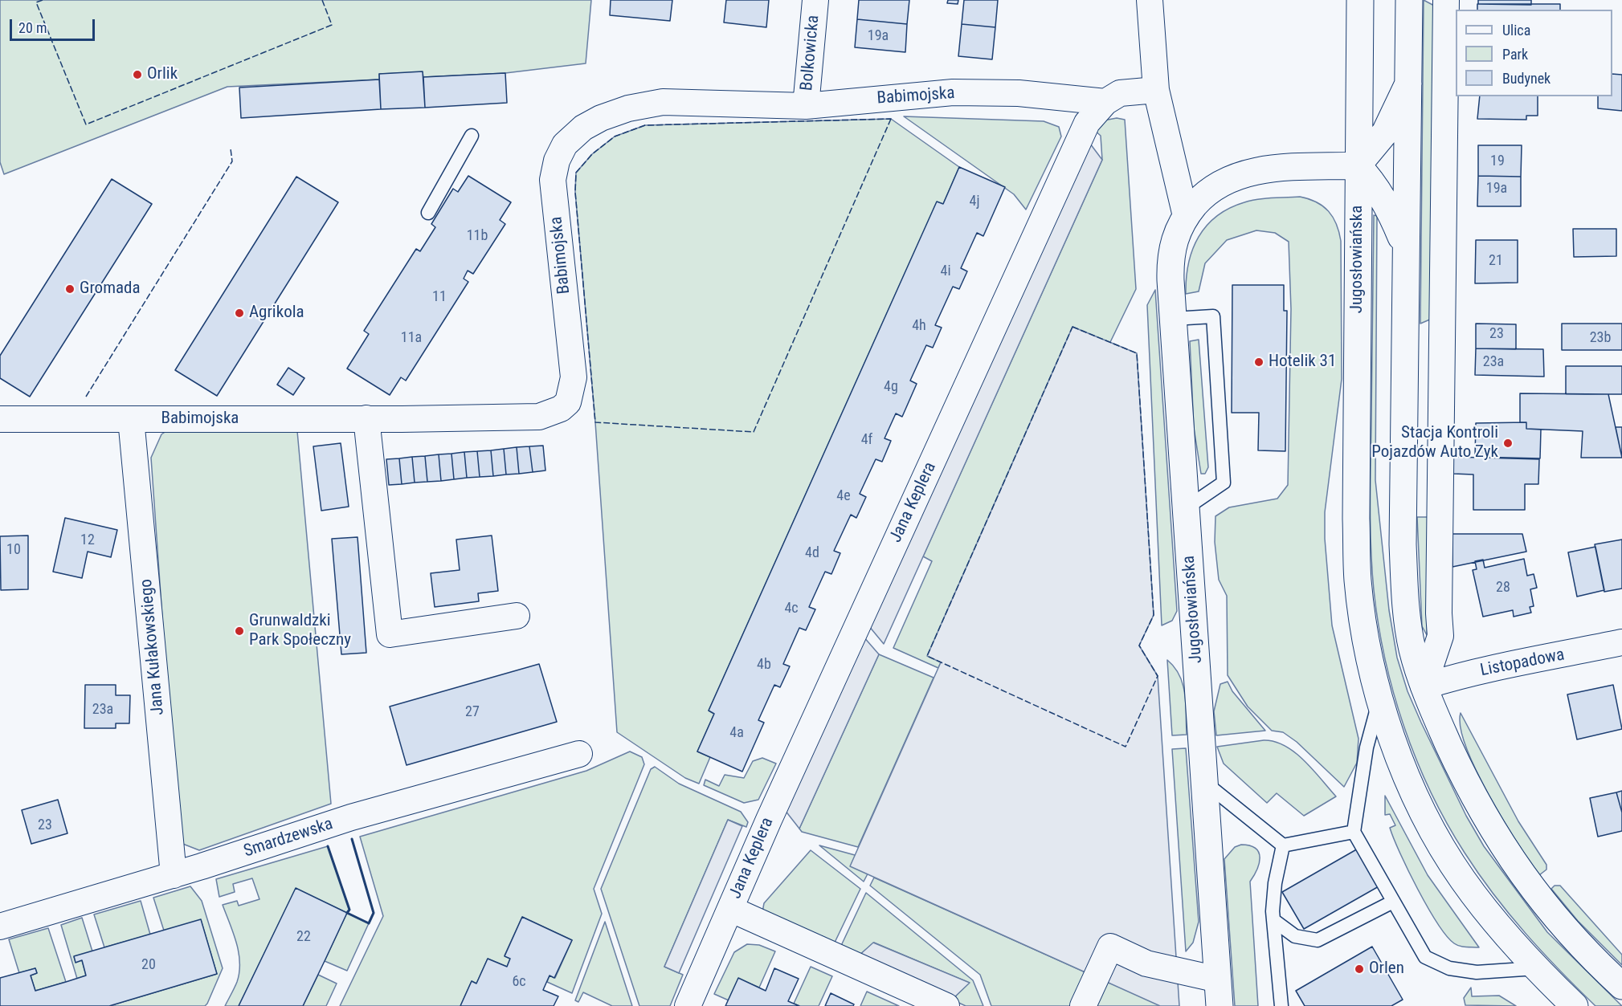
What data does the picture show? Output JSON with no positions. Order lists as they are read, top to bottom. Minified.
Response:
{"streets":{"street":["Bolkowicka","Babimojska","Jugosłowiańska","Jana Keplera","Jana Kułakowskiego","Listopadowa","Smardzewska"]},"crossings":[["Bolkowicka","Babimojska"],["Babimojska","Jana Keplera"],["Babimojska","Jana Kułakowskiego"],["Jugosłowiańska","Listopadowa"],["Jana Kułakowskiego","Smardzewska"]],"places":["Orlik","Gromada","Agrikola","Hotelik 31","Stacja Kontroli Pojazdów Auto Zyk","Grunwaldzki Park Społeczny","Orlen"],"house_numbers":["19a","19","19a","4j","11b","21","4i","11","4h","23","11a","23b","23a","4g","4f","4e","12","10","4d","28","4c","4b","23a","27","4a","23","22","20","6c"],"legend":["Ulica","Park","Budynek"],"scale_bar":"20 m"}
